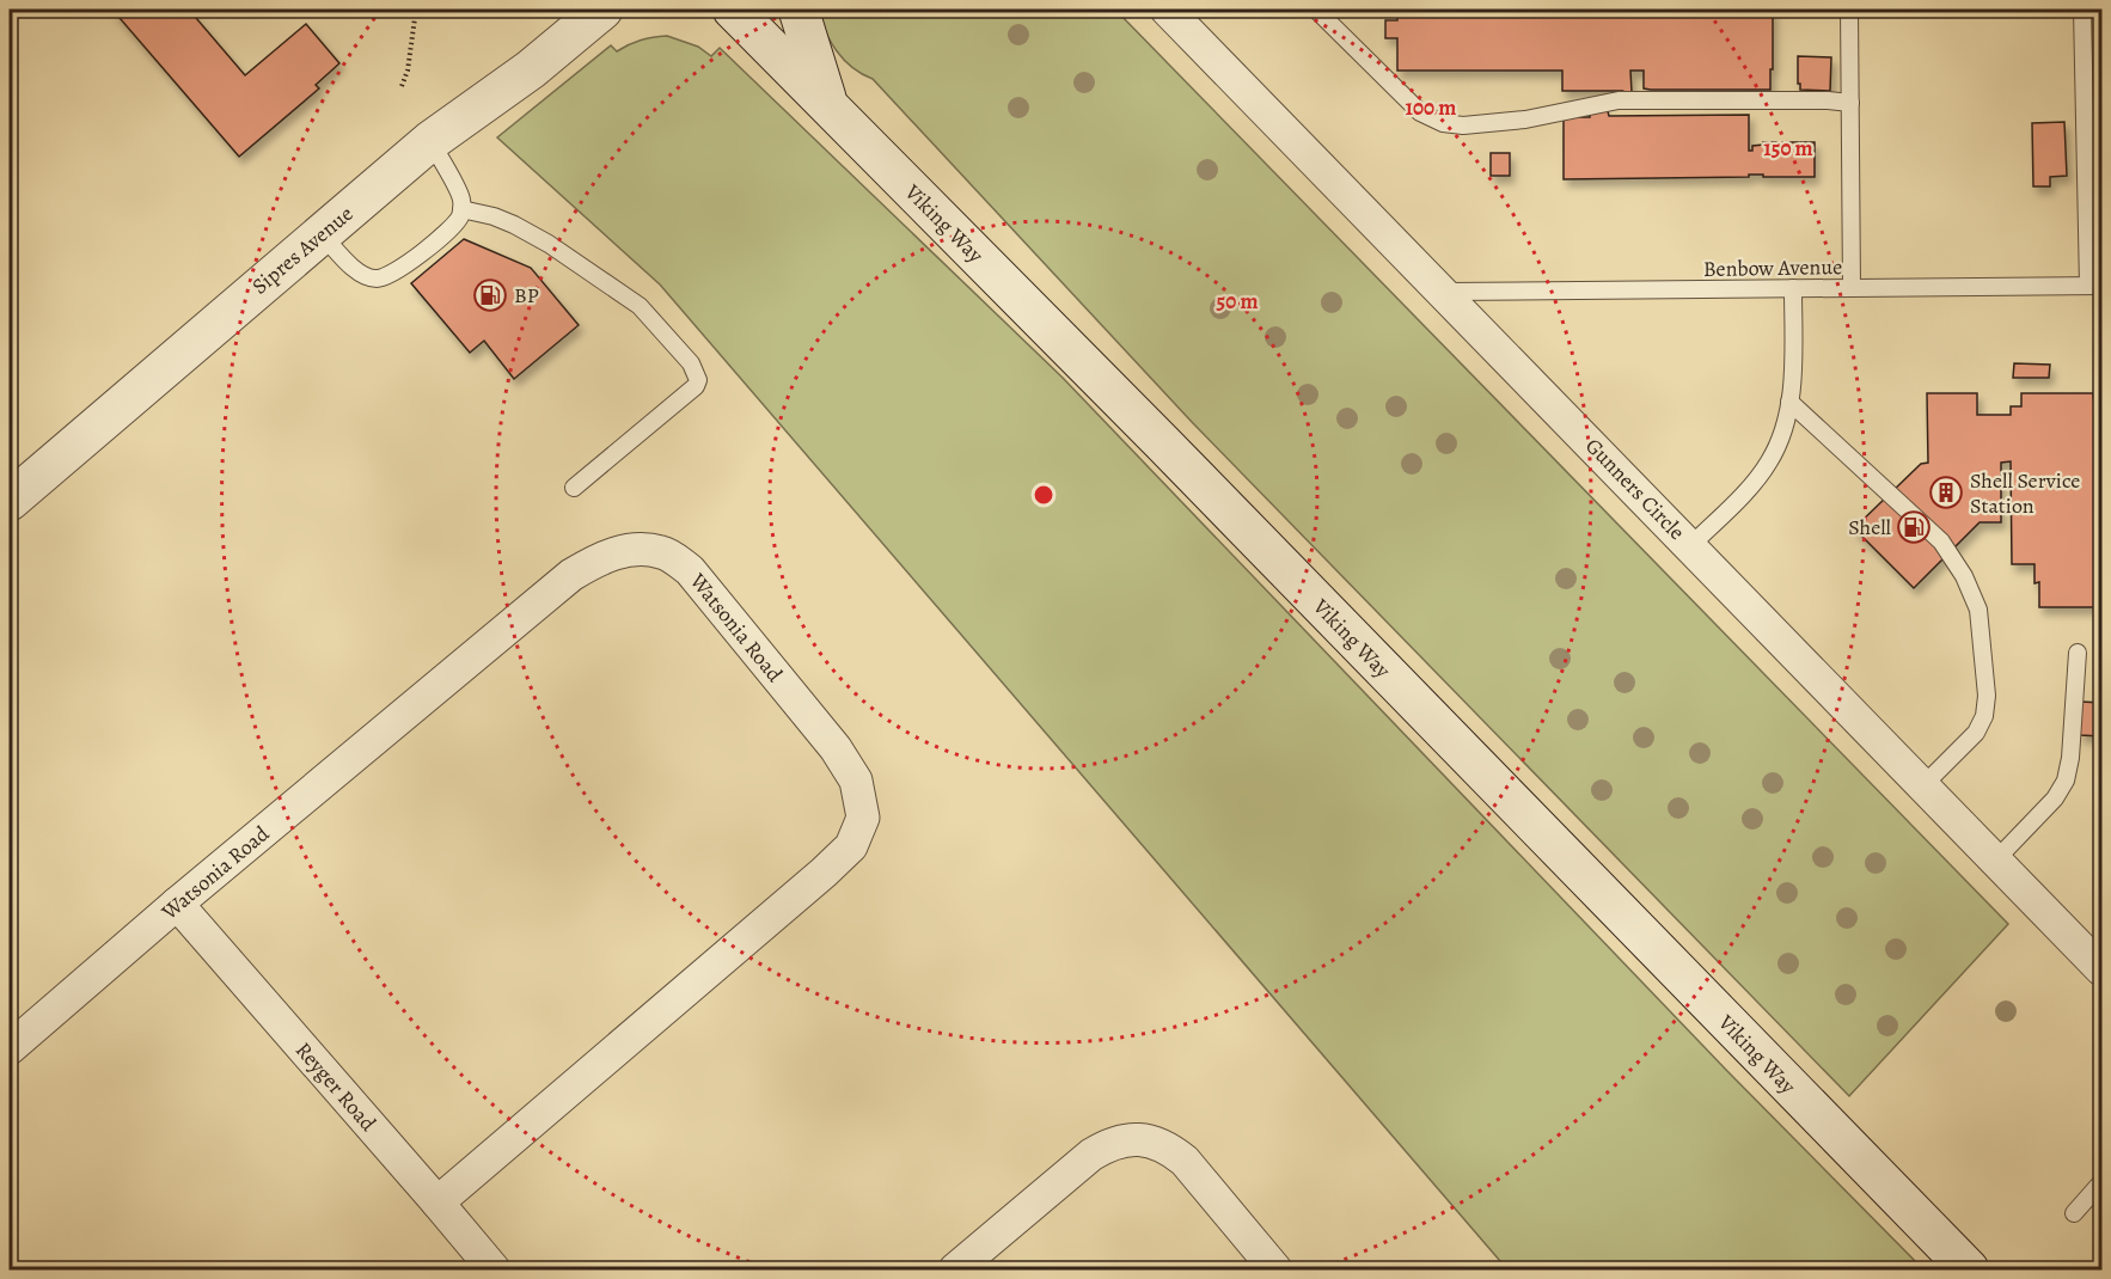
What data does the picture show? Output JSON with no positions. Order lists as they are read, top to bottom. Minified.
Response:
{"streets":{"main road":["Viking Way","Sipres Avenue"],"street":["Gunners Circle","Watsonia Road","Reyger Road"],"lane":["Benbow Avenue"]},"crossings":[["Benbow Avenue","Gunners Circle"],["Watsonia Road","Reyger Road"]],"places":{"fuel station":["BP","Shell"],"building":["Shell Service Station"]},"rings":["100 m","150 m","50 m"]}
